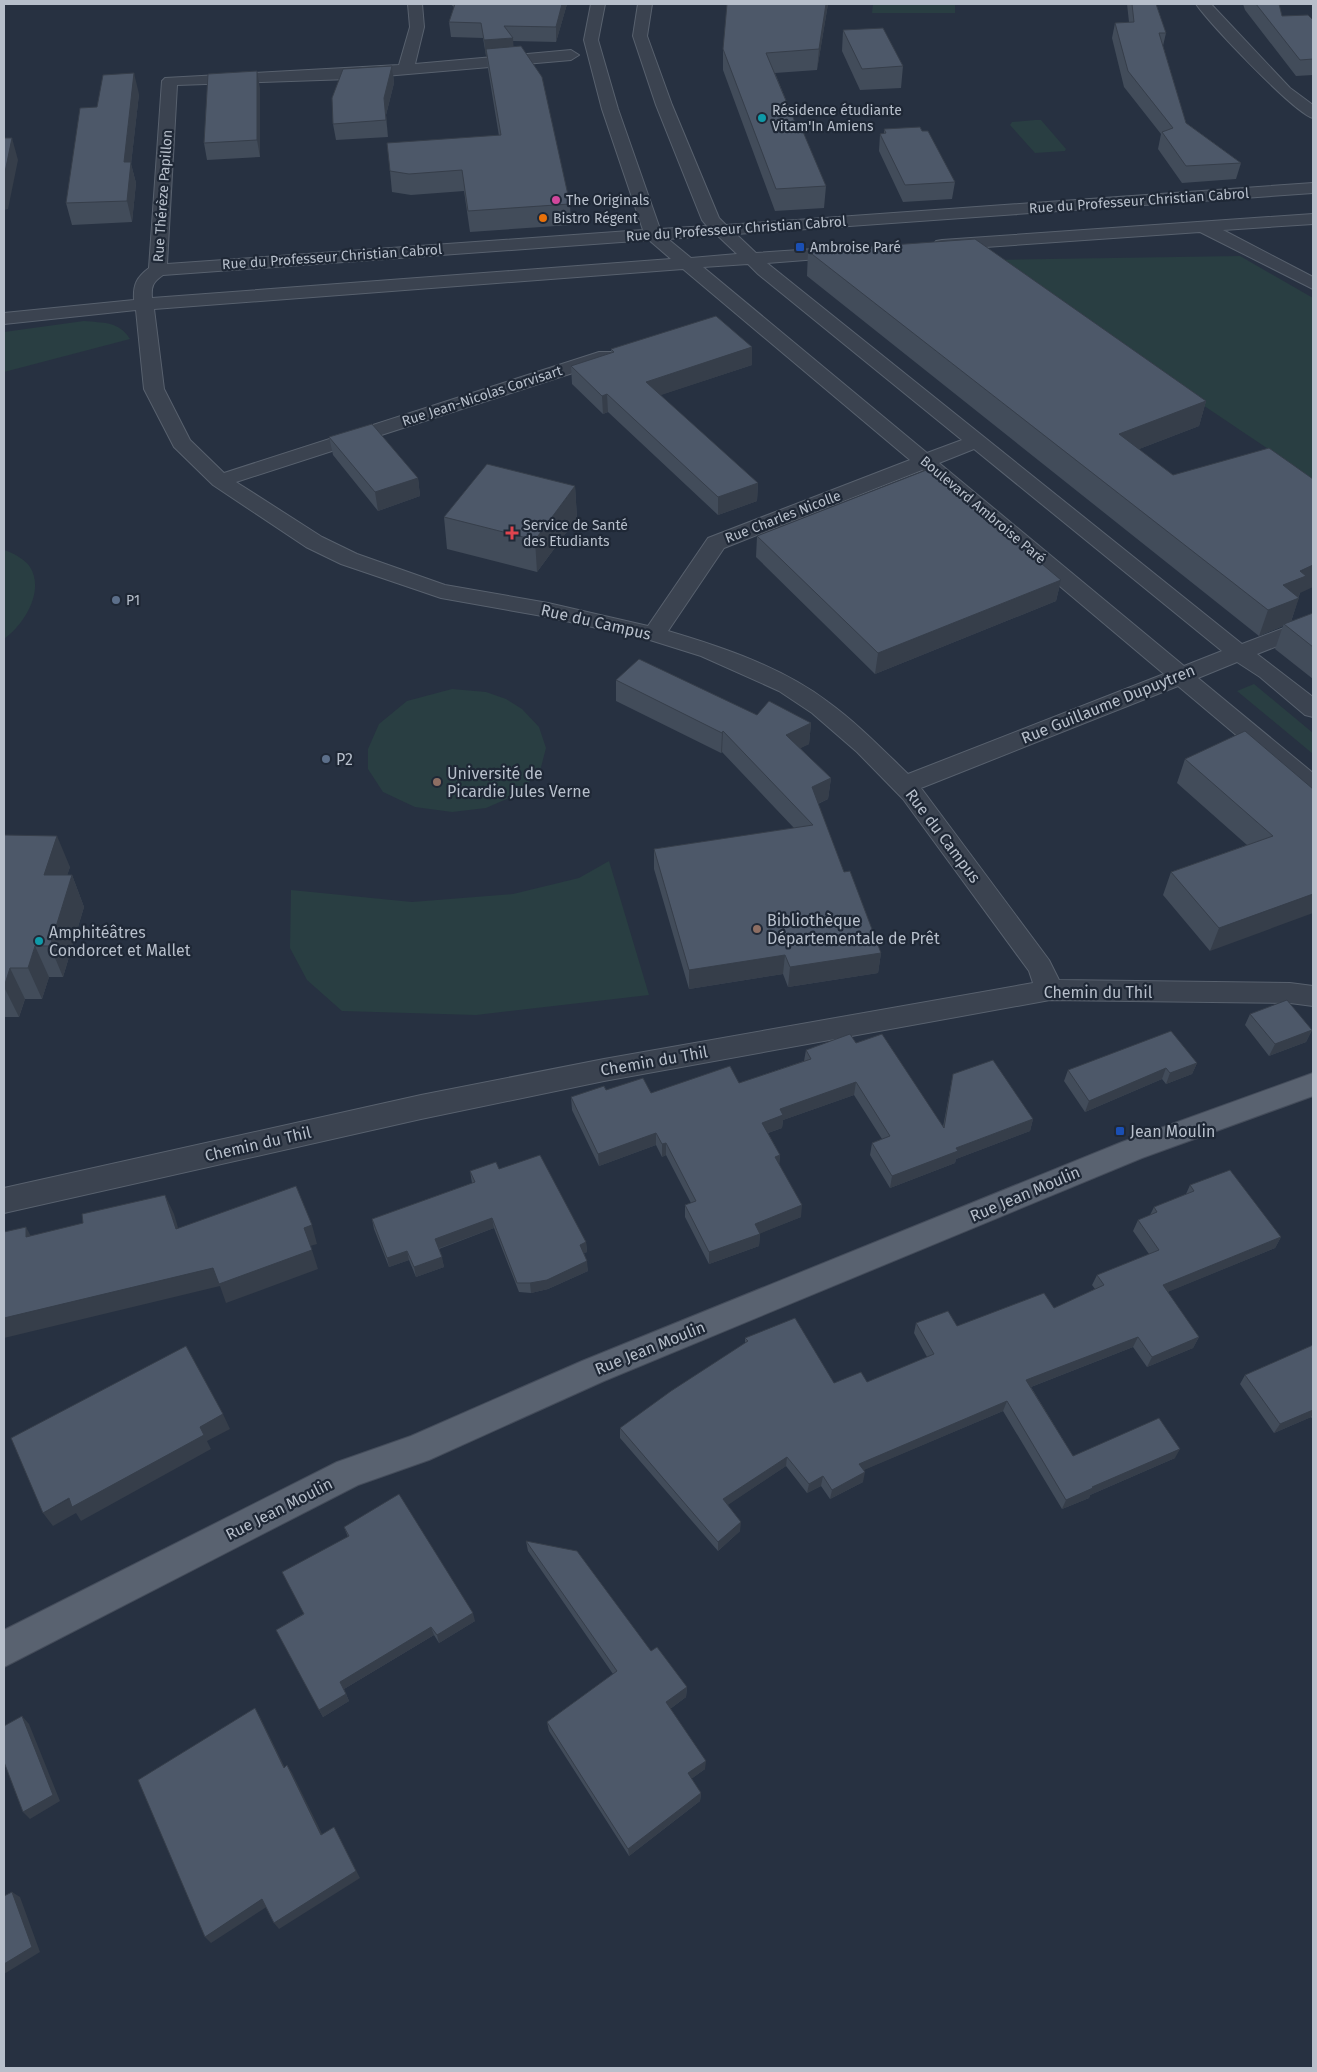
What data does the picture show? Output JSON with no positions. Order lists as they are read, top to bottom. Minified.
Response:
{"streets":{"main road":["Rue Jean Moulin"],"street":["Rue Thérèze Papillon","Rue du Professeur Christian Cabrol","Rue Jean-Nicolas Corvisart","Boulevard Ambroise Paré","Rue Charles Nicolle","Rue du Campus","Rue Guillaume Dupuytren","Chemin du Thil"]},"crossings":[["Rue Thérèze Papillon","Rue du Professeur Christian Cabrol"],["Rue Thérèze Papillon","Rue du Campus"],["Rue du Professeur Christian Cabrol","Boulevard Ambroise Paré"],["Rue Jean-Nicolas Corvisart","Rue du Campus"],["Boulevard Ambroise Paré","Rue Charles Nicolle"],["Boulevard Ambroise Paré","Rue Guillaume Dupuytren"],["Rue Charles Nicolle","Rue du Campus"],["Rue du Campus","Rue Guillaume Dupuytren"],["Rue du Campus","Chemin du Thil"]],"places":{"other":["Résidence étudiante Vitam'In Amiens","The Originals","Bistro Régent","P1","P2","Université de Picardie Jules Verne","Bibliothèque Départementale de Prêt","Amphitéâtres Condorcet et Mallet"],"transit":["Ambroise Paré","Jean Moulin"],"health":["Service de Santé des Etudiants"]}}
